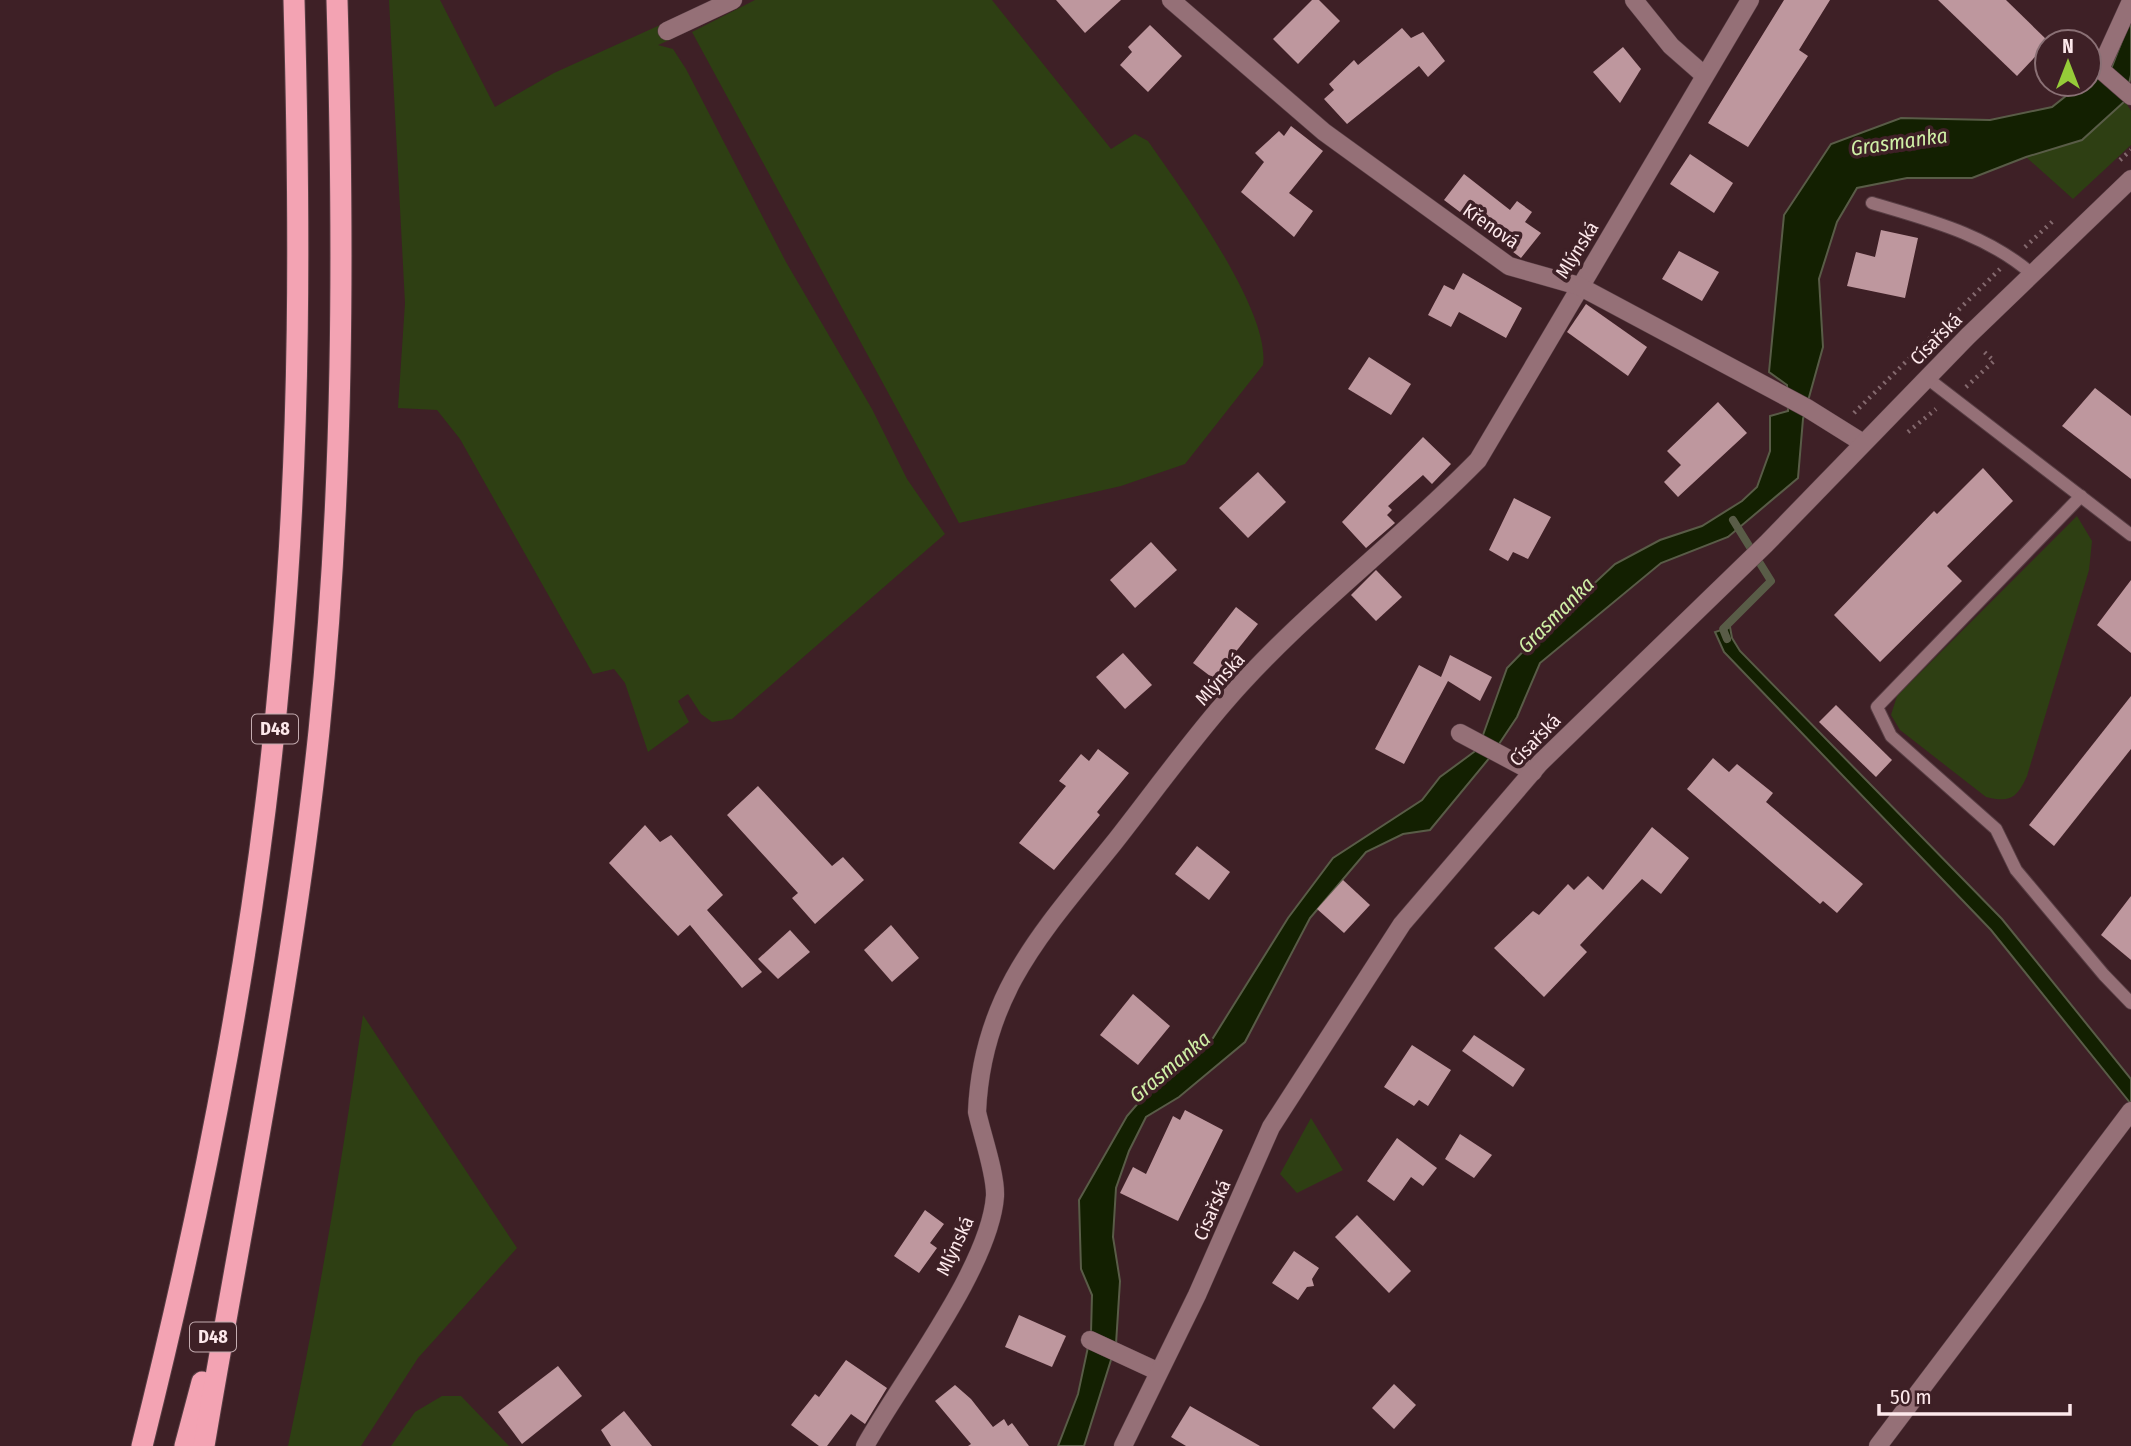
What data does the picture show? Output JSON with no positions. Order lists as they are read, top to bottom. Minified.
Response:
{"streets":{"highway":["D48"],"street":["Křenová","Mlýnská","Císařská"]},"crossings":[["Křenová","Mlýnská"],["Křenová","Císařská"]],"water":["Grasmanka"],"scale_bar":"50 m","north":"top"}
